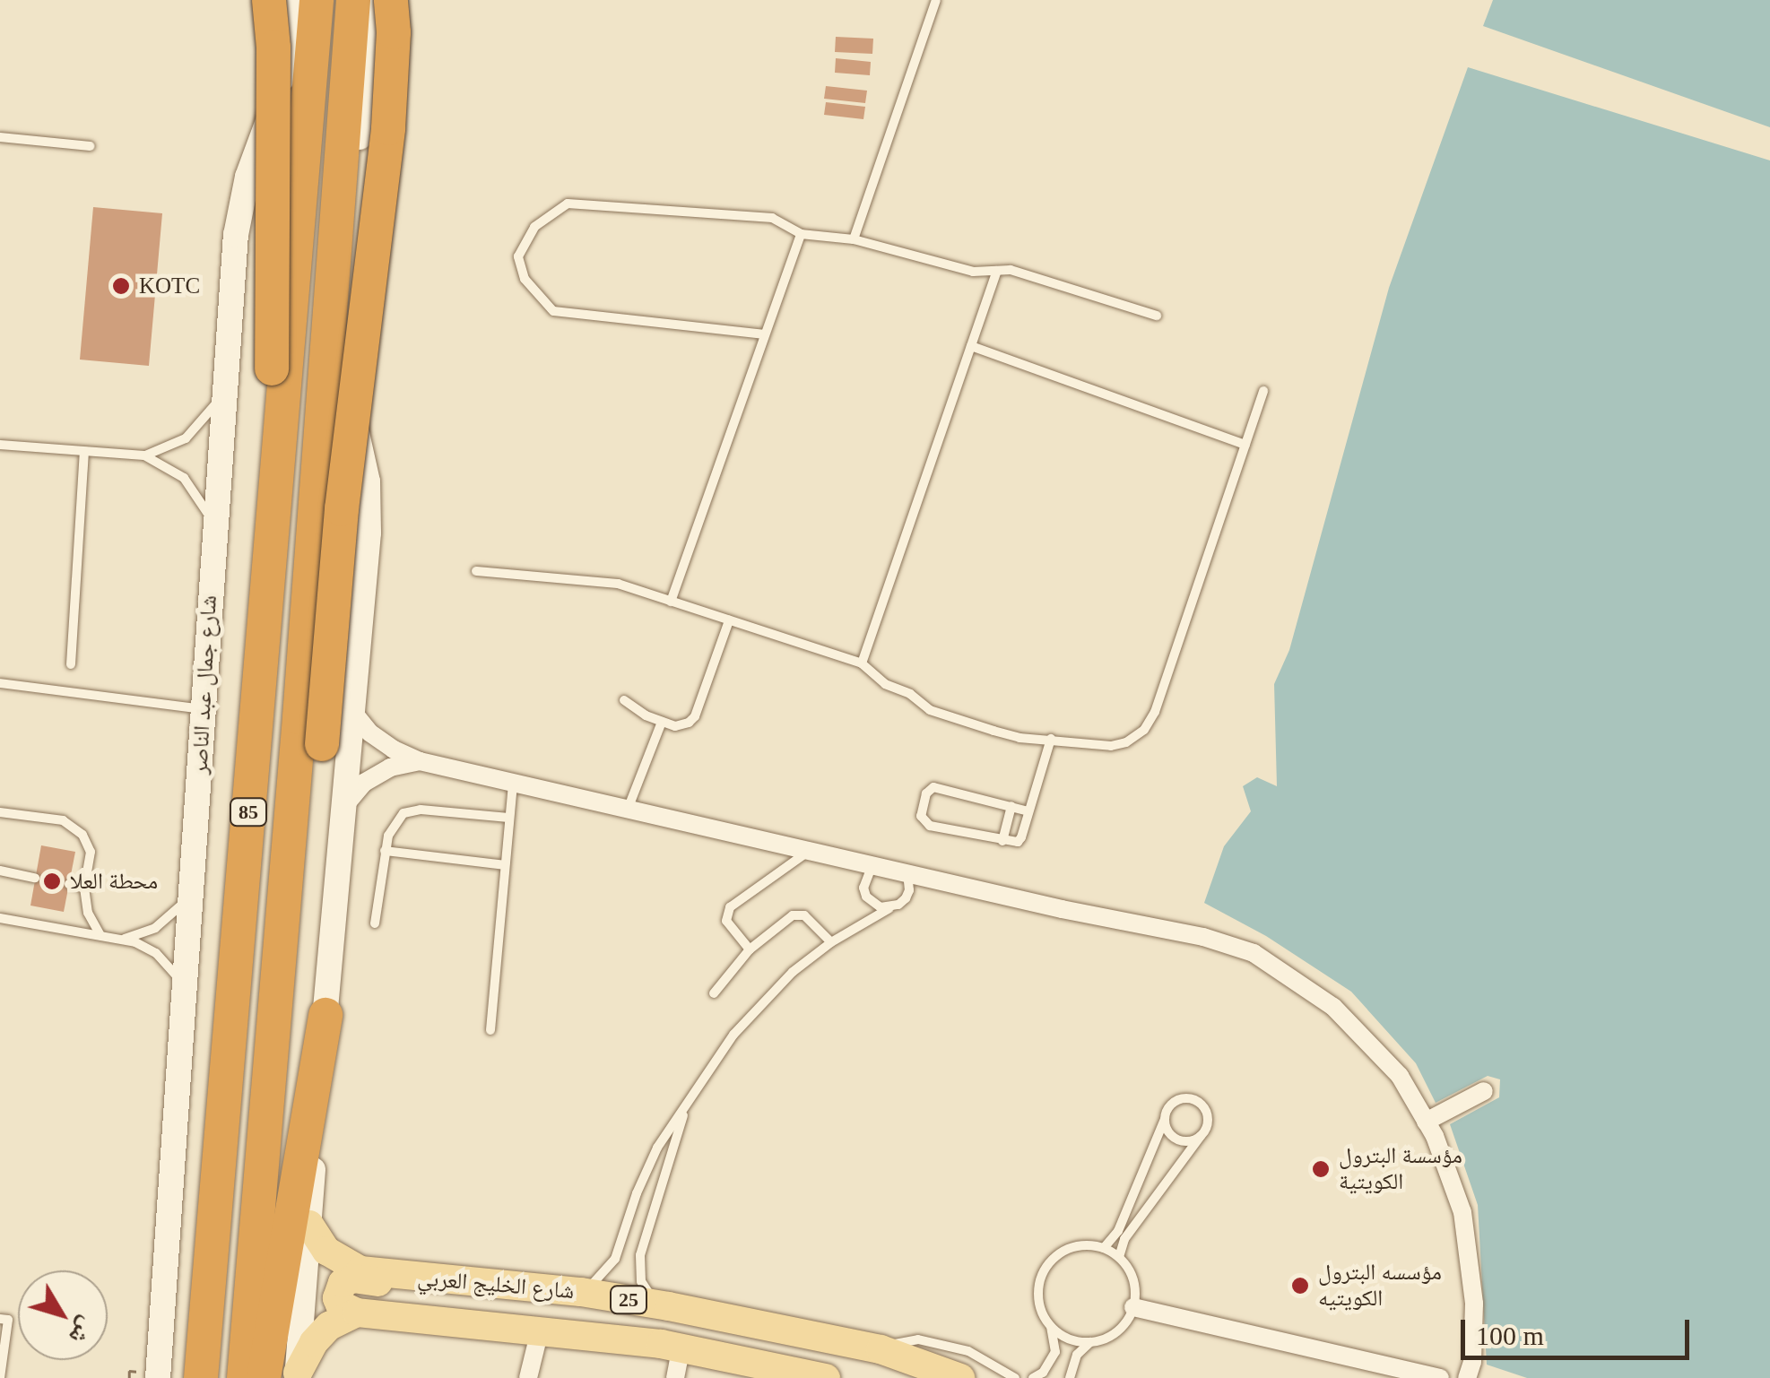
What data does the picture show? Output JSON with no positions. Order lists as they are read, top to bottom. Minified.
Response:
{"streets":{"highway":["85"],"main road":["شارع جمال عبد الناصر","شارع الخليج العربي","25"]},"places":["KOTC","محطة العلا","مؤسسة البترول الكويتية","مؤسسه البترول الكويتيه"],"scale_bar":"100 m","north":"bottom right"}
